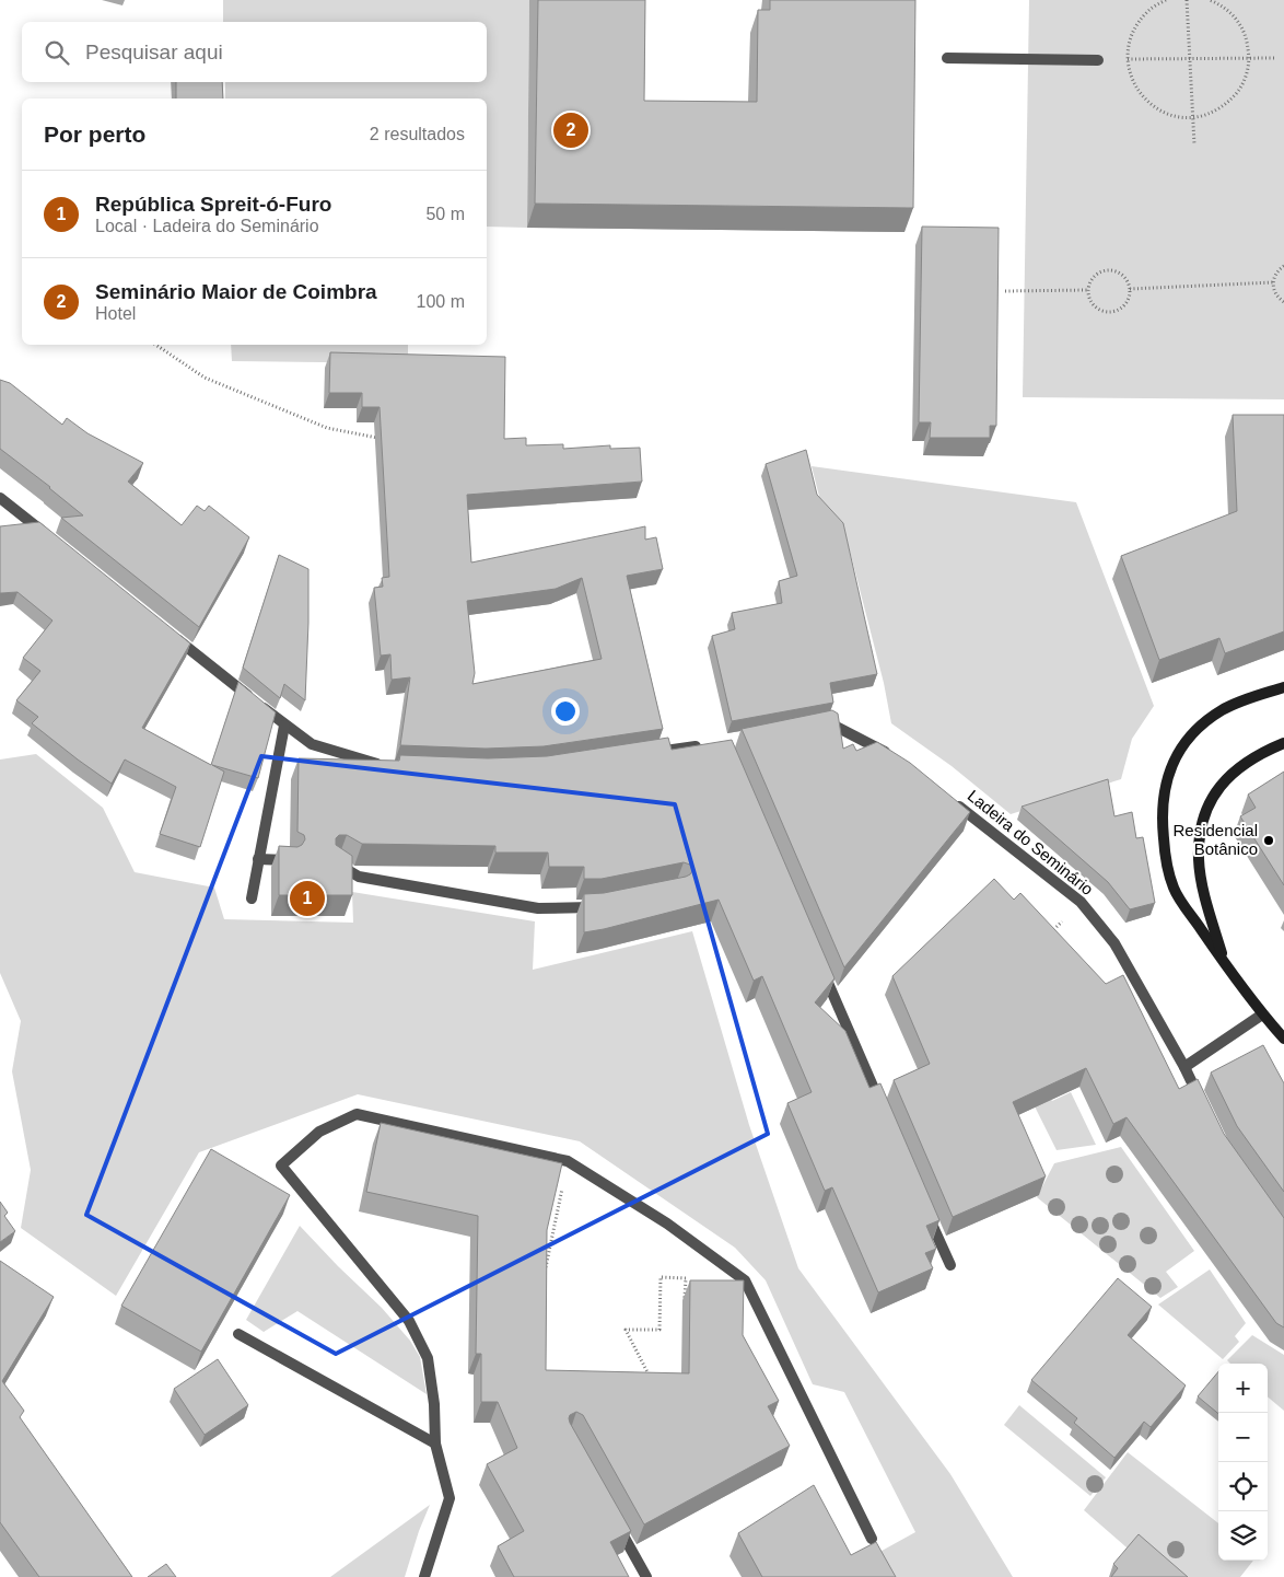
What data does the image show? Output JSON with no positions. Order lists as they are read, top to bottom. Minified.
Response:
{"streets":{"street":["Ladeira do Seminário"]},"places":["Residencial Botânico"],"page":{"search":"Pesquisar aqui","heading":["Por perto","2 resultados"],"pins":["2","1"],"list":[{"mark":"1","name":"República Spreit-ó-Furo","note":"Local · Ladeira do Seminário","value":"50 m"},{"mark":"2","name":"Seminário Maior de Coimbra","note":"Hotel","value":"100 m"}],"map_buttons":["+","−"]}}
